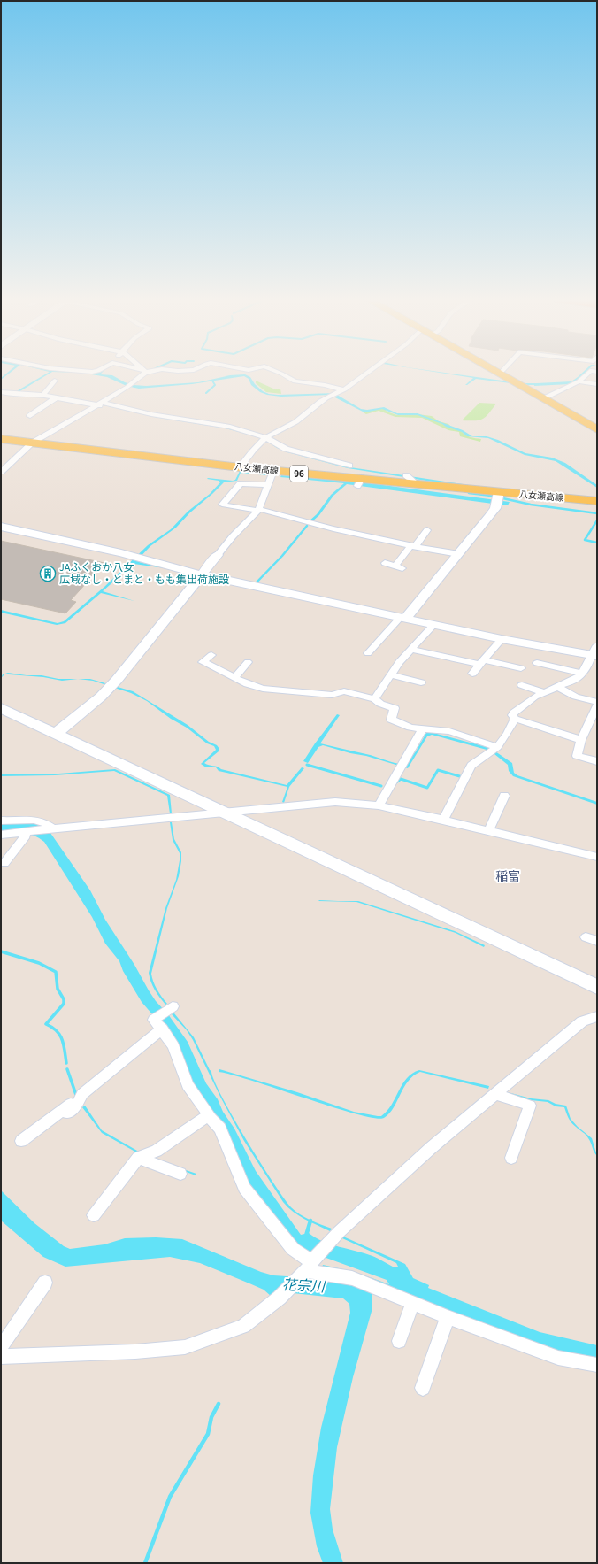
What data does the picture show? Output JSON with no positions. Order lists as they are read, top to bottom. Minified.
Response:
{"streets":{"main road":["八女瀬高線","96"]},"districts":["稲富"],"water":["花宗川"],"places":{"building":["JAふくおか八女 広域なし・とまと・もも集出荷施設"]}}
